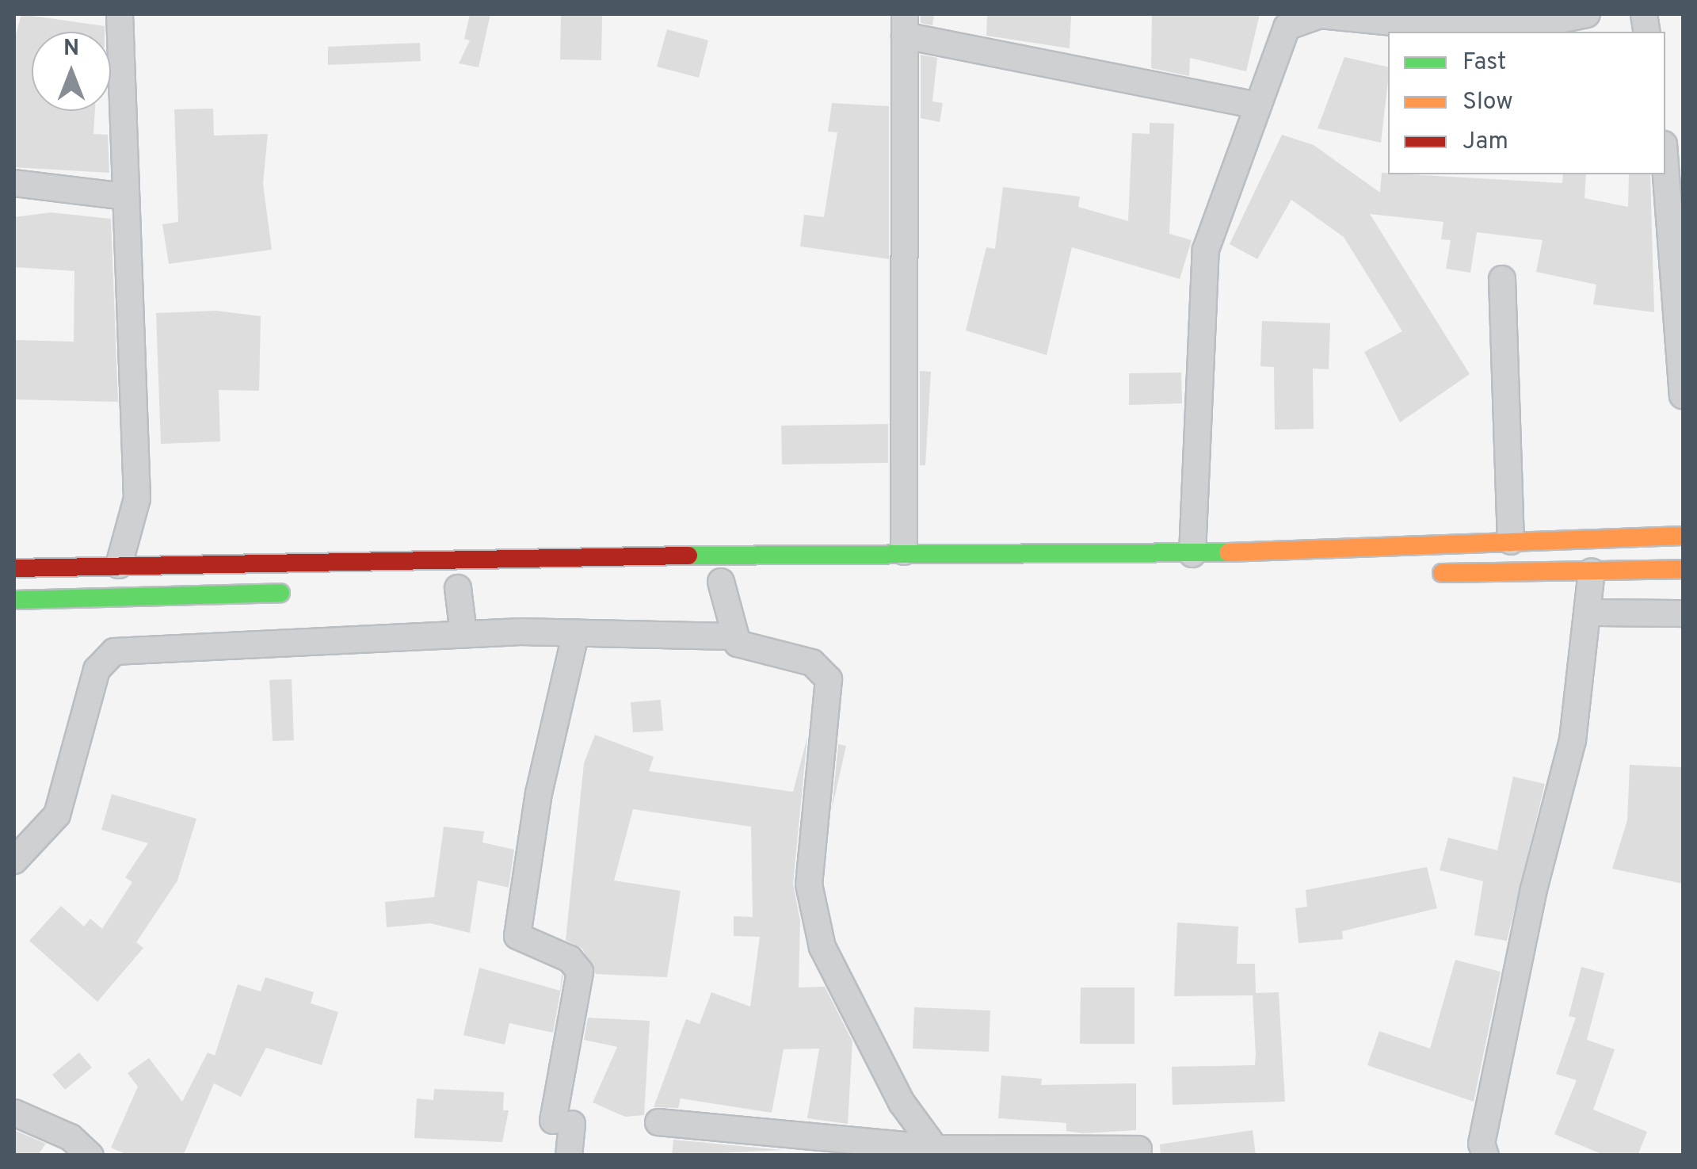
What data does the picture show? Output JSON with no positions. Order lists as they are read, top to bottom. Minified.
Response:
{"legend":["Fast","Slow","Jam"],"north":"top"}
